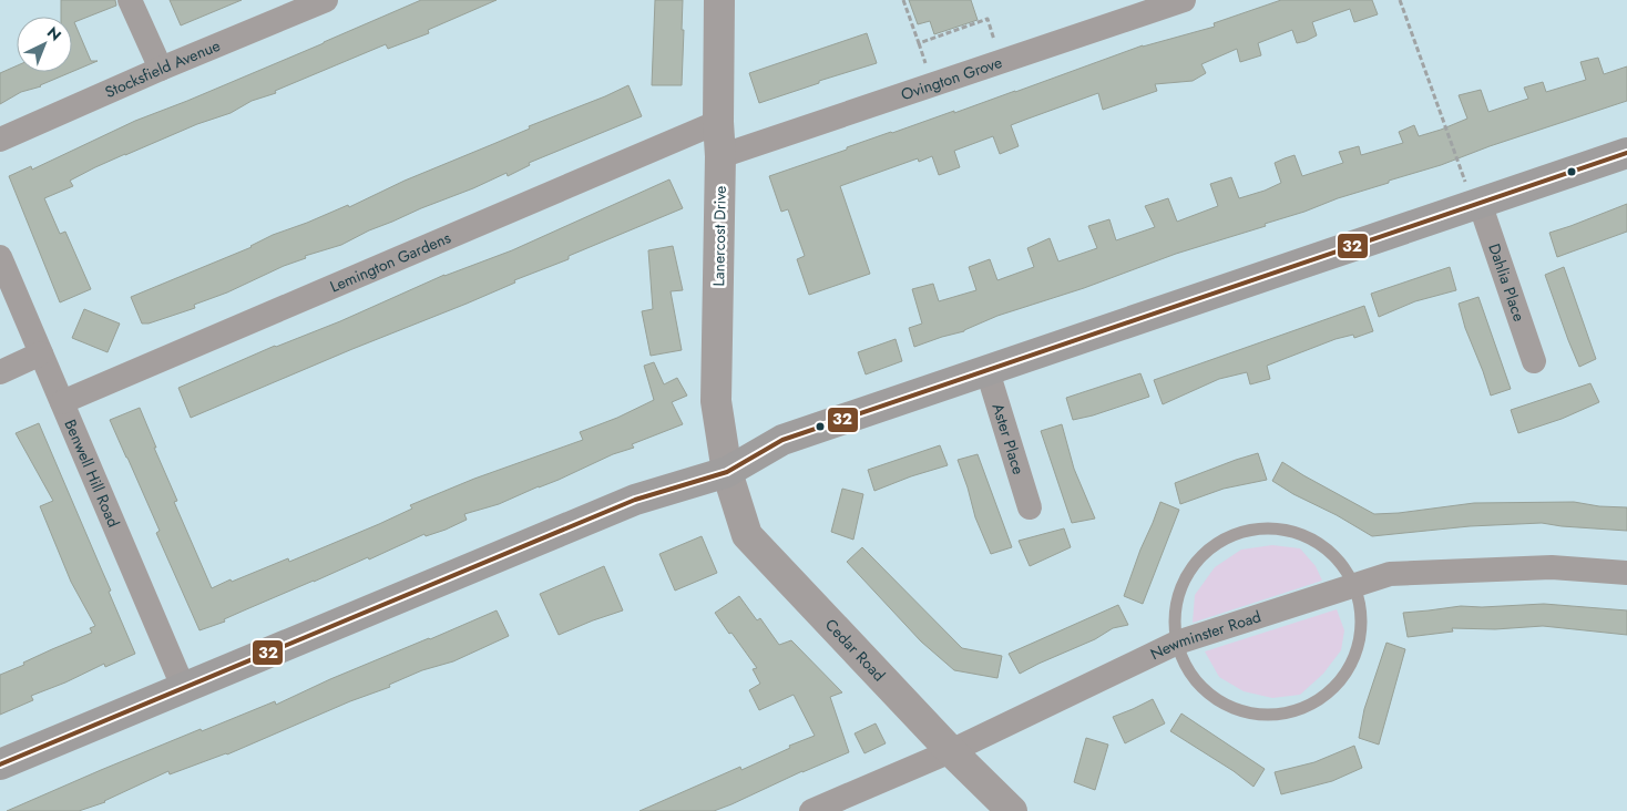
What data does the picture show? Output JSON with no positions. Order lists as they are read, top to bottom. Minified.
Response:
{"streets":{"street":["Stocksfield Avenue","Ovington Grove","Lanercost Drive","Lemington Gardens","Dahlia Place","Aster Place","Benwell Hill Road","Newminster Road","Cedar Road"]},"crossings":[["Ovington Grove","Lanercost Drive"],["Lanercost Drive","Lemington Gardens"],["Lanercost Drive","Cedar Road"],["Lemington Gardens","Benwell Hill Road"],["Newminster Road","Cedar Road"]],"lines":["transit line 32"],"north":"top right"}
